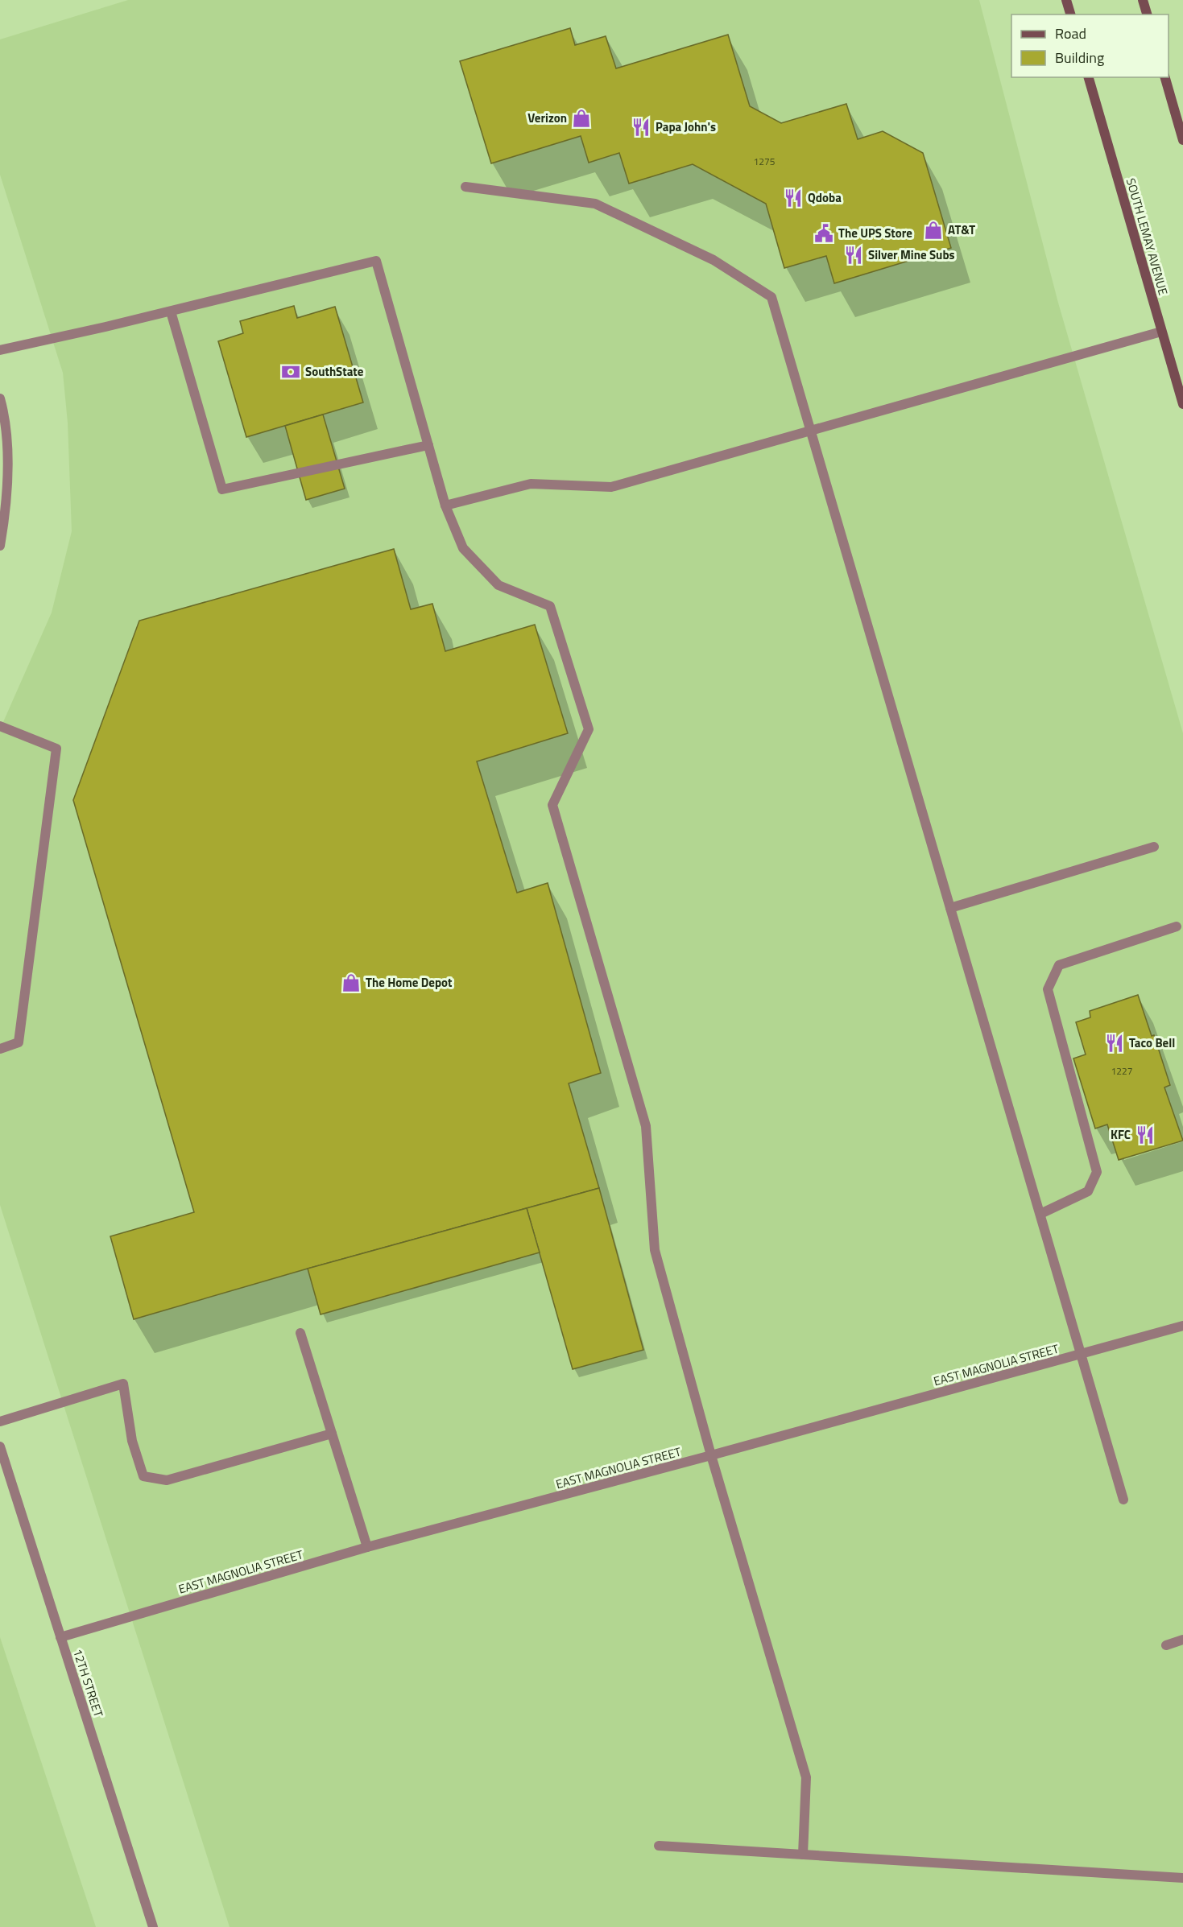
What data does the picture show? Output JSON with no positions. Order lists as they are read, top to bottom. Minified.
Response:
{"streets":{"main road":["SOUTH LEMAY AVENUE"],"street":["EAST MAGNOLIA STREET","12TH STREET"]},"crossings":[["EAST MAGNOLIA STREET","12TH STREET"]],"places":{"shop":["Verizon","AT&T","The Home Depot"],"restaurant":["Papa John's","Qdoba","Silver Mine Subs","Taco Bell","KFC"],"public building":["The UPS Store"],"bank":["SouthState"]},"house_numbers":["1275","1227"],"legend":["Road","Building"]}
